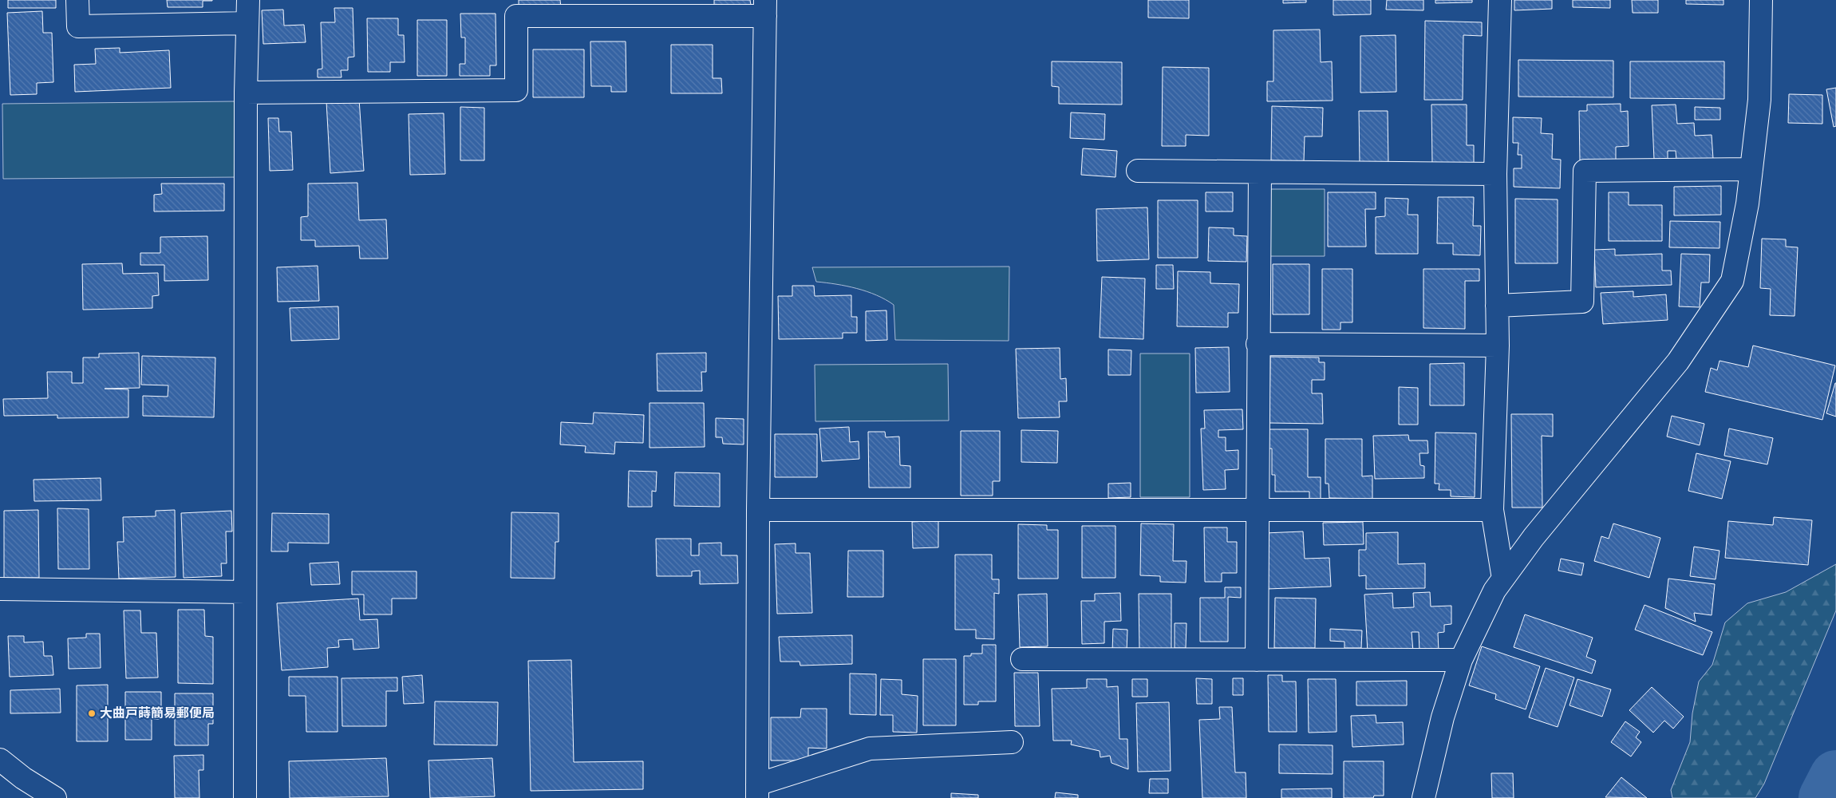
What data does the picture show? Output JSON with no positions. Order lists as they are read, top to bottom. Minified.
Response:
{"places":["大曲戸蒔簡易郵便局"]}
